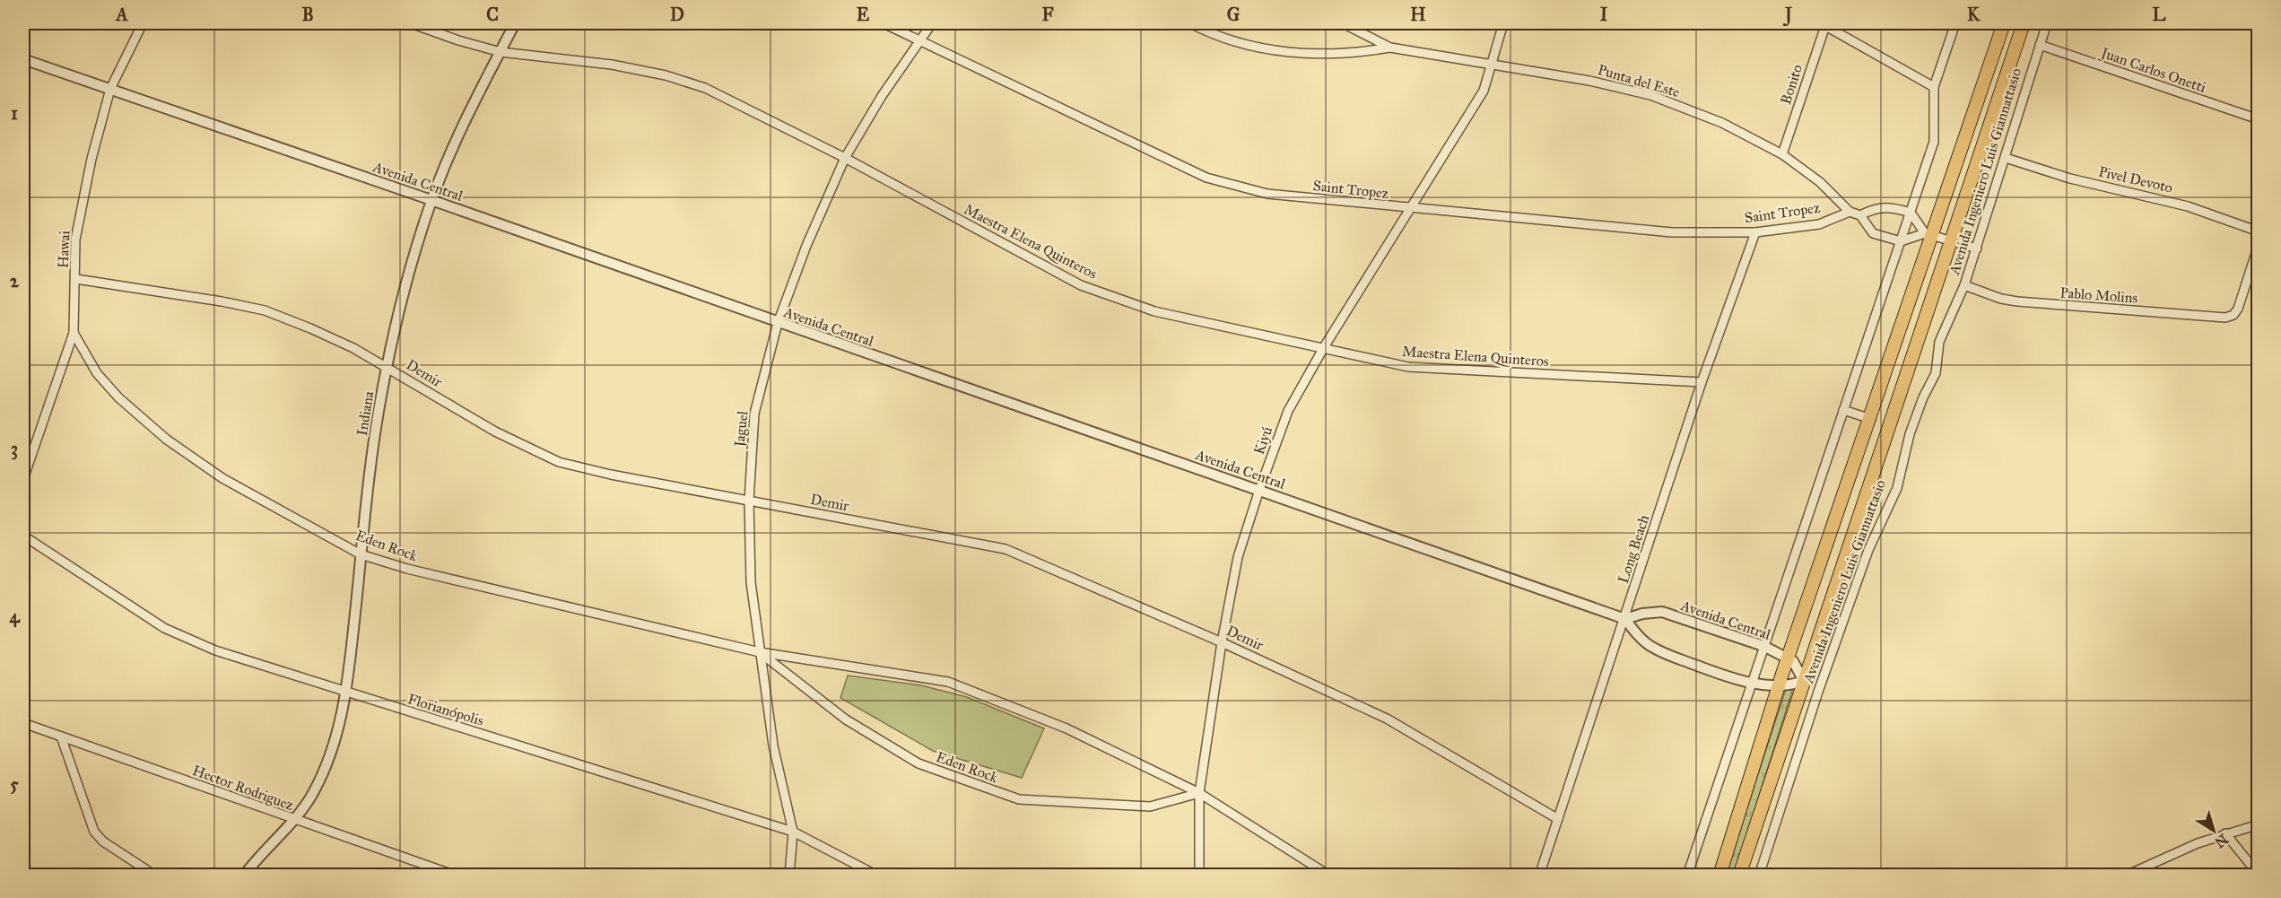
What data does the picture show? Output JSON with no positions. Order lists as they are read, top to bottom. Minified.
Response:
{"streets":{"main road":["Avenida Ingeniero Luis Giannattasio"],"street":["Juan Carlos Onetti","Punta del Este","Bonito","Pivel Devoto","Avenida Central","Saint Tropez","Maestra Elena Quinteros","Hawai","Pablo Molins","Demir","Indiana","Jaguel","Kiyú","Eden Rock","Long Beach","Florianópolis","Hector Rodriguez"]},"crossings":[["Juan Carlos Onetti","Avenida Ingeniero Luis Giannattasio"],["Punta del Este","Bonito"],["Punta del Este","Saint Tropez"],["Punta del Este","Kiyú"],["Avenida Ingeniero Luis Giannattasio","Pivel Devoto"],["Avenida Ingeniero Luis Giannattasio","Avenida Central"],["Avenida Ingeniero Luis Giannattasio","Pablo Molins"],["Avenida Central","Hawai"],["Avenida Central","Indiana"],["Avenida Central","Jaguel"],["Avenida Central","Kiyú"],["Avenida Central","Long Beach"],["Saint Tropez","Jaguel"],["Saint Tropez","Kiyú"],["Saint Tropez","Long Beach"],["Maestra Elena Quinteros","Indiana"],["Maestra Elena Quinteros","Jaguel"],["Maestra Elena Quinteros","Kiyú"],["Maestra Elena Quinteros","Long Beach"],["Hawai","Demir"],["Hawai","Eden Rock"],["Demir","Indiana"],["Demir","Jaguel"],["Demir","Kiyú"],["Demir","Long Beach"],["Indiana","Eden Rock"],["Indiana","Florianópolis"],["Indiana","Hector Rodriguez"],["Jaguel","Eden Rock"],["Jaguel","Florianópolis"],["Kiyú","Eden Rock"]],"north":"bottom right","grid":{"columns":["A","B","C","D","E","F","G","H","I","J","K","L"],"rows":["1","2","3","4","5"]}}
